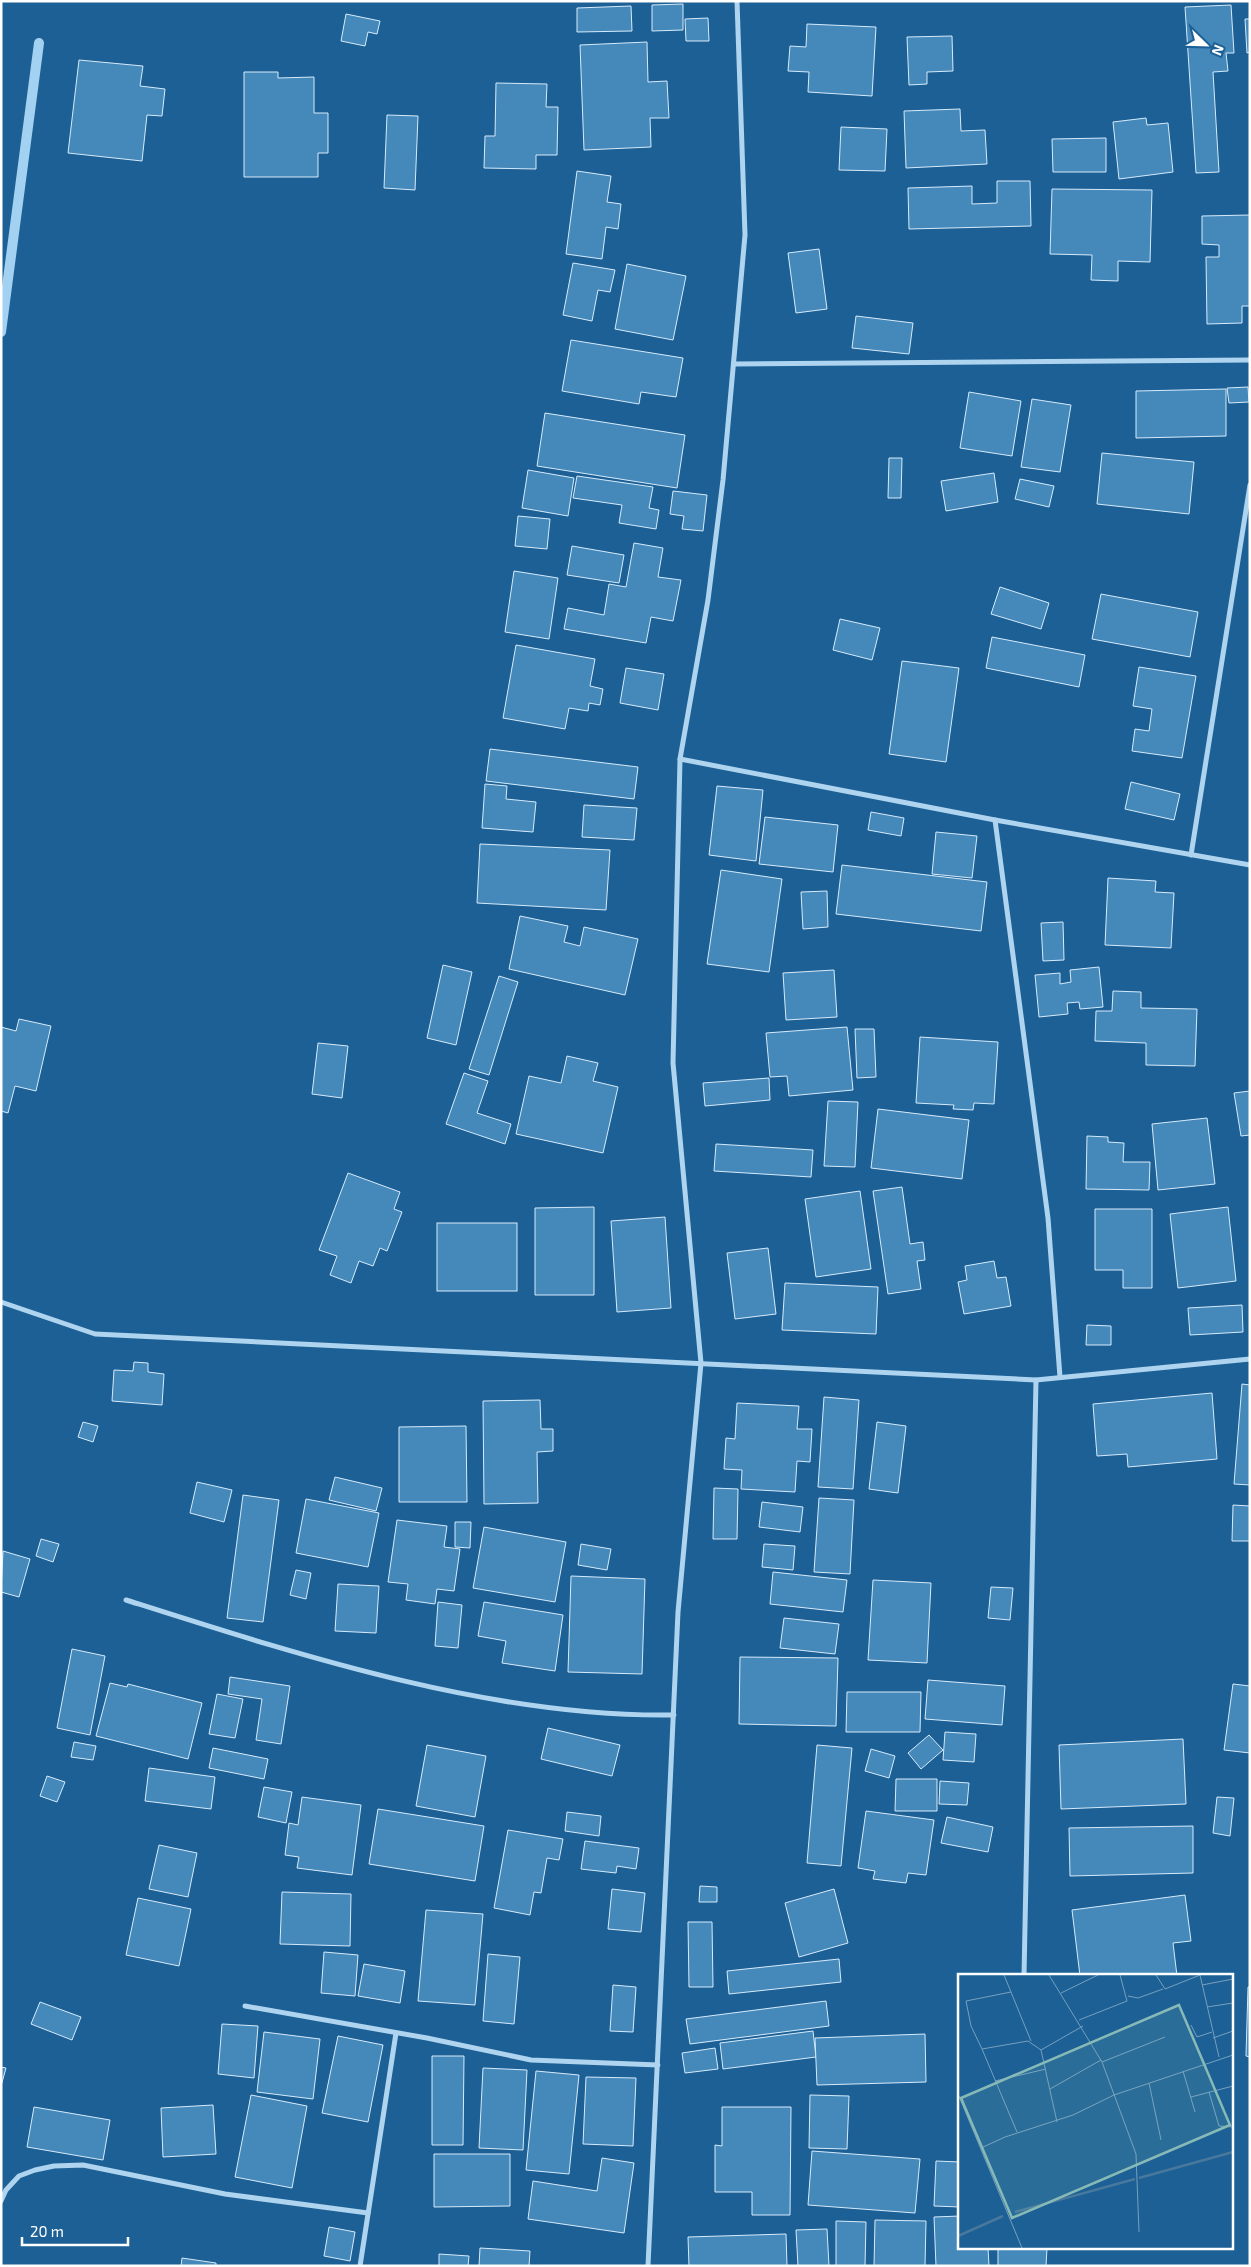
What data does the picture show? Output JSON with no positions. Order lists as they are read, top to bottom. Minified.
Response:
{"scale_bar":"20 m","north":"bottom right"}
